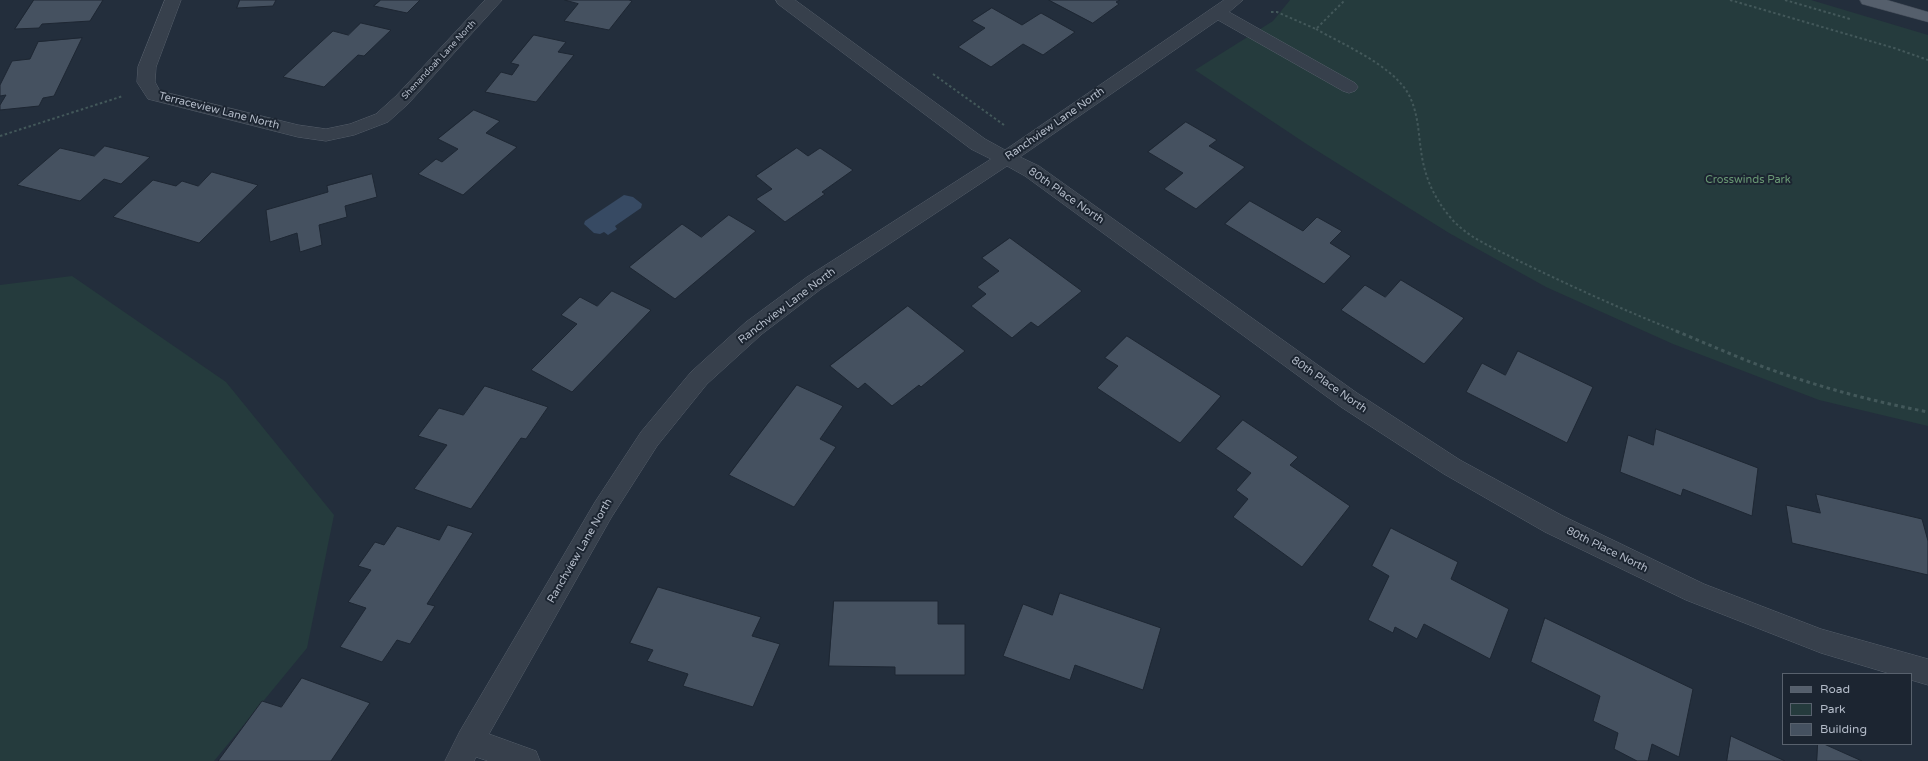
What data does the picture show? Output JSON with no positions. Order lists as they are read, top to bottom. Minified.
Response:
{"streets":{"street":["Shenandoah Lane North","Terraceview Lane North","Ranchview Lane North","80th Place North"]},"crossings":[["Shenandoah Lane North","Terraceview Lane North"],["Ranchview Lane North","80th Place North"]],"parks":["Crosswinds Park"],"legend":["Road","Park","Building"]}
